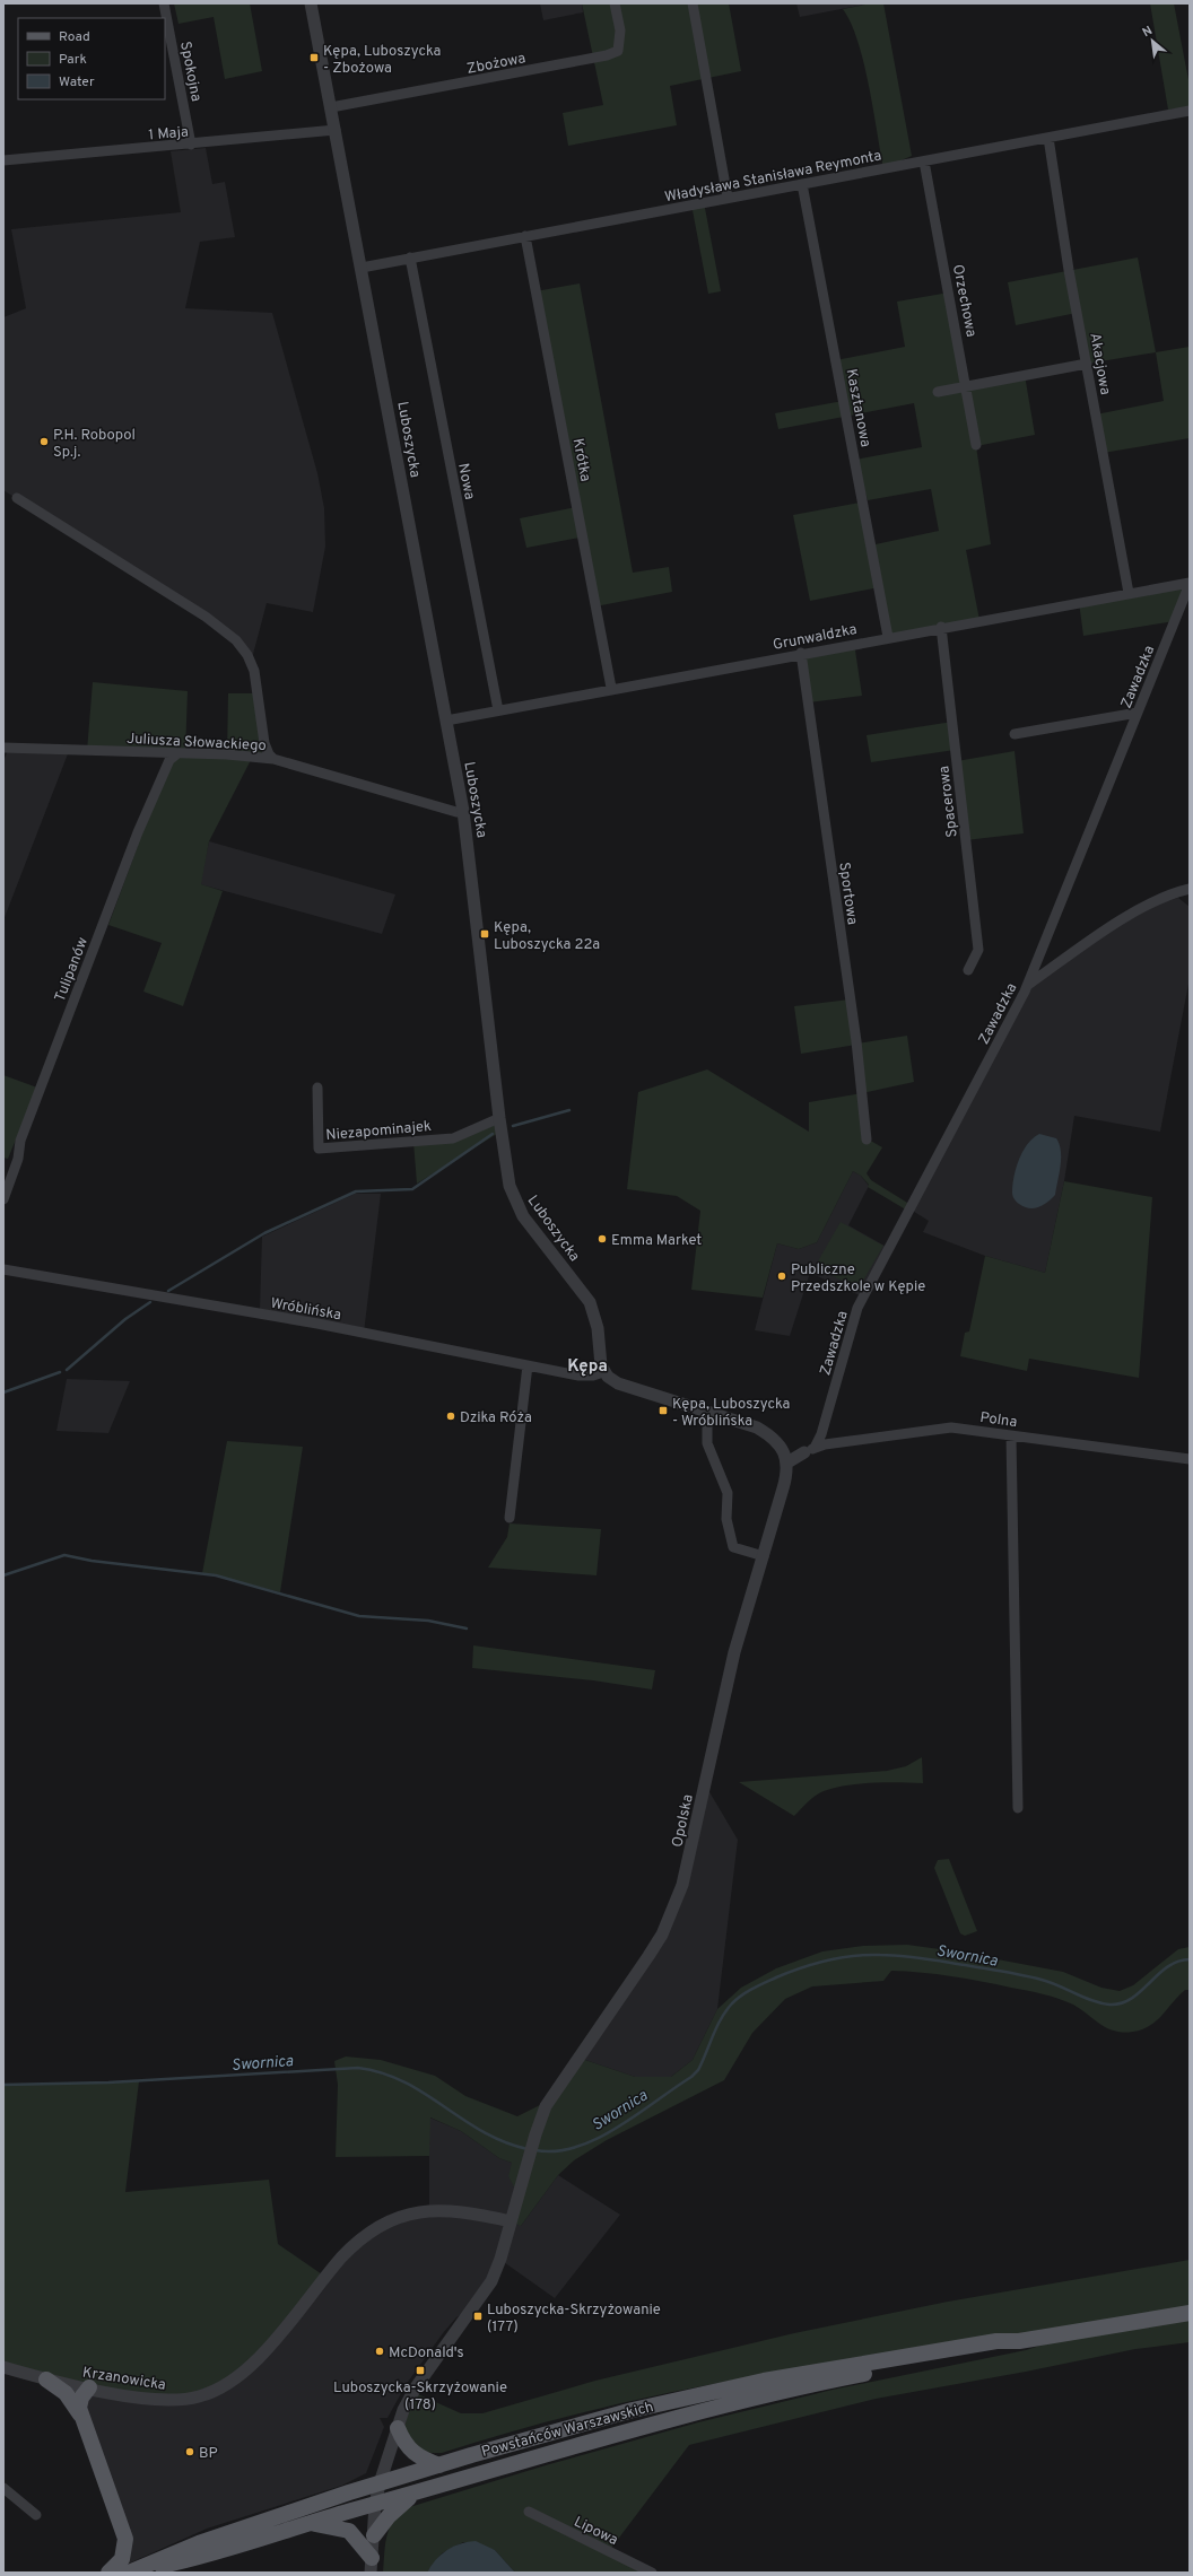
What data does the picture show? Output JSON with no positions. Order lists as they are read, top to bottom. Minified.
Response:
{"streets":{"main road":["Powstańców Warszawskich"],"street":["Zbożowa","Spokojna","1 Maja","Władysława Stanisława Reymonta","Orzechowa","Akacjowa","Kasztanowa","Luboszycka","Krótka","Nowa","Grunwaldzka","Zawadzka","Juliusza Słowackiego","Spacerowa","Sportowa","Tulipanów","Niezapominajek","Wróblińska","Polna","Opolska","Krzanowicka","Lipowa"]},"crossings":[["Zbożowa","Luboszycka"],["Spokojna","1 Maja"],["1 Maja","Luboszycka"],["Władysława Stanisława Reymonta","Orzechowa"],["Władysława Stanisława Reymonta","Akacjowa"],["Władysława Stanisława Reymonta","Kasztanowa"],["Władysława Stanisława Reymonta","Luboszycka"],["Władysława Stanisława Reymonta","Krótka"],["Władysława Stanisława Reymonta","Nowa"],["Akacjowa","Grunwaldzka"],["Kasztanowa","Grunwaldzka"],["Luboszycka","Grunwaldzka"],["Luboszycka","Juliusza Słowackiego"],["Luboszycka","Niezapominajek"],["Luboszycka","Wróblińska"],["Krótka","Grunwaldzka"],["Nowa","Grunwaldzka"],["Grunwaldzka","Zawadzka"],["Grunwaldzka","Spacerowa"],["Grunwaldzka","Sportowa"],["Zawadzka","Polna"],["Juliusza Słowackiego","Tulipanów"],["Opolska","Krzanowicka"],["Opolska","Powstańców Warszawskich"]],"districts":["Kępa"],"water":["Swornica"],"places":{"transit":["Kępa, Luboszycka - Zbożowa","Kępa, Luboszycka 22a","Kępa, Luboszycka - Wróblińska","Luboszycka-Skrzyżowanie (177)","Luboszycka-Skrzyżowanie (178)"],"other":["P.H. Robopol Sp.j.","Emma Market","Publiczne Przedszkole w Kępie","Dzika Róża","McDonald's","BP"]},"legend":["Road","Park","Water"],"north":"top left"}
